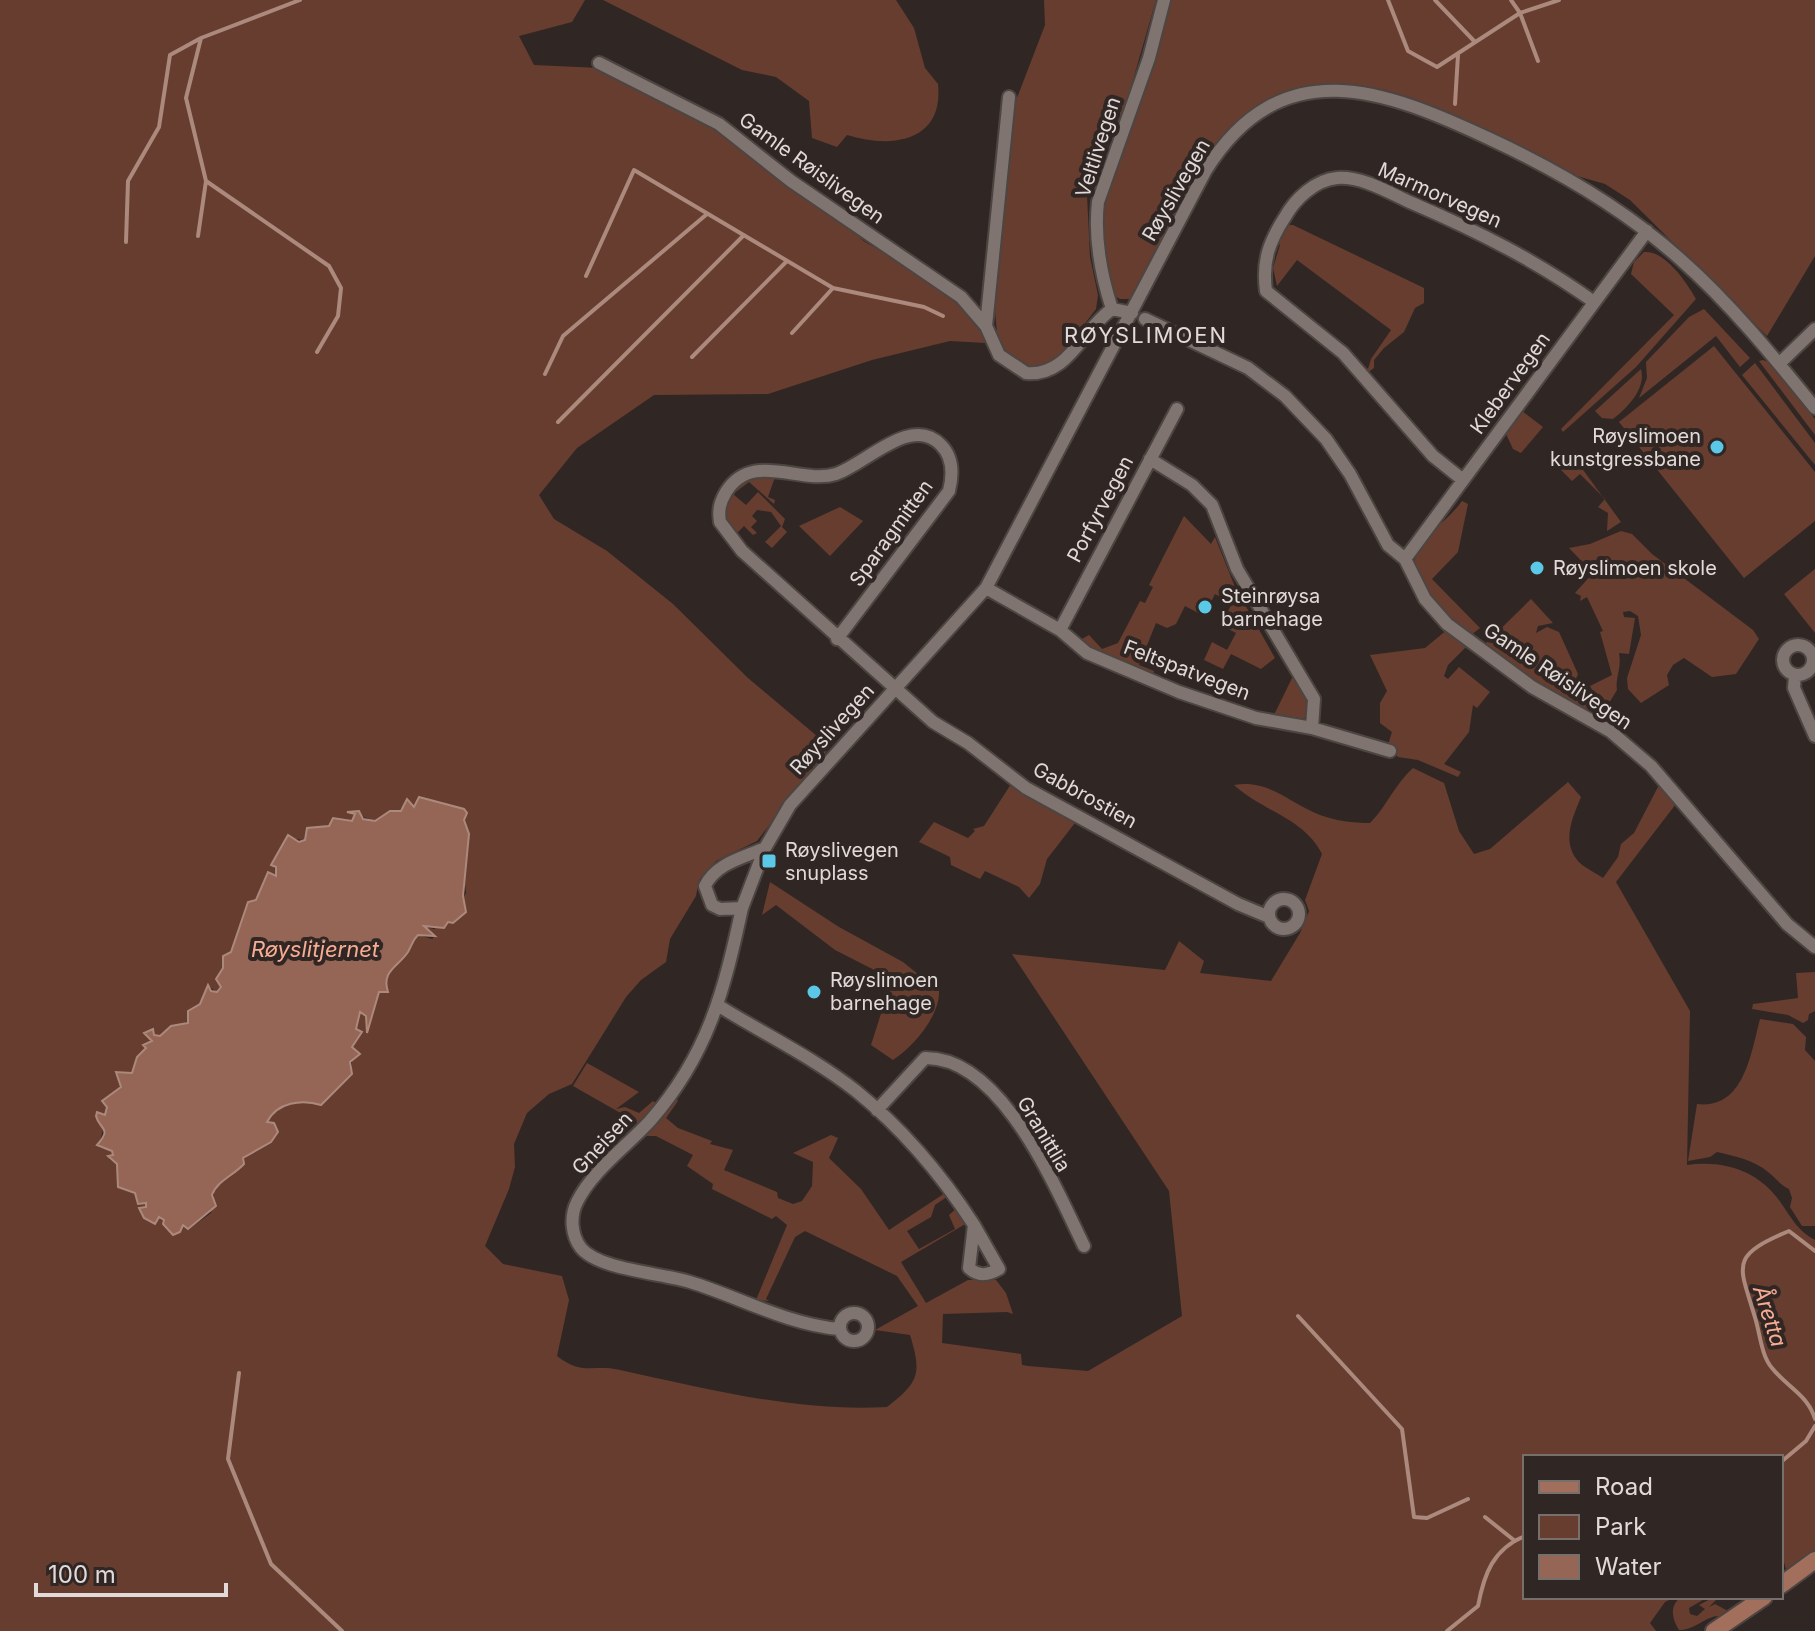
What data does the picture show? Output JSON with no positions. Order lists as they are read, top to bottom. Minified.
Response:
{"streets":{"street":["Veltlivegen","Gamle Røislivegen","Røyslivegen","Marmorvegen","Klebervegen","Porfyrvegen","Sparagmitten","Feltspatvegen","Gabbrostien","Granittlia","Gneisen"]},"crossings":[["Veltlivegen","Gamle Røislivegen"],["Gamle Røislivegen","Klebervegen"],["Røyslivegen","Klebervegen"],["Røyslivegen","Sparagmitten"],["Røyslivegen","Feltspatvegen"],["Røyslivegen","Gabbrostien"],["Røyslivegen","Gneisen"],["Marmorvegen","Klebervegen"],["Porfyrvegen","Feltspatvegen"],["Sparagmitten","Gabbrostien"]],"districts":["RØYSLIMOEN"],"water":["Røyslitjernet","Åretta"],"places":{"other":["Røyslimoen kunstgressbane","Røyslimoen skole","Steinrøysa barnehage","Røyslimoen barnehage"],"transit":["Røyslivegen snuplass"]},"legend":["Road","Park","Water"],"scale_bar":"100 m"}
